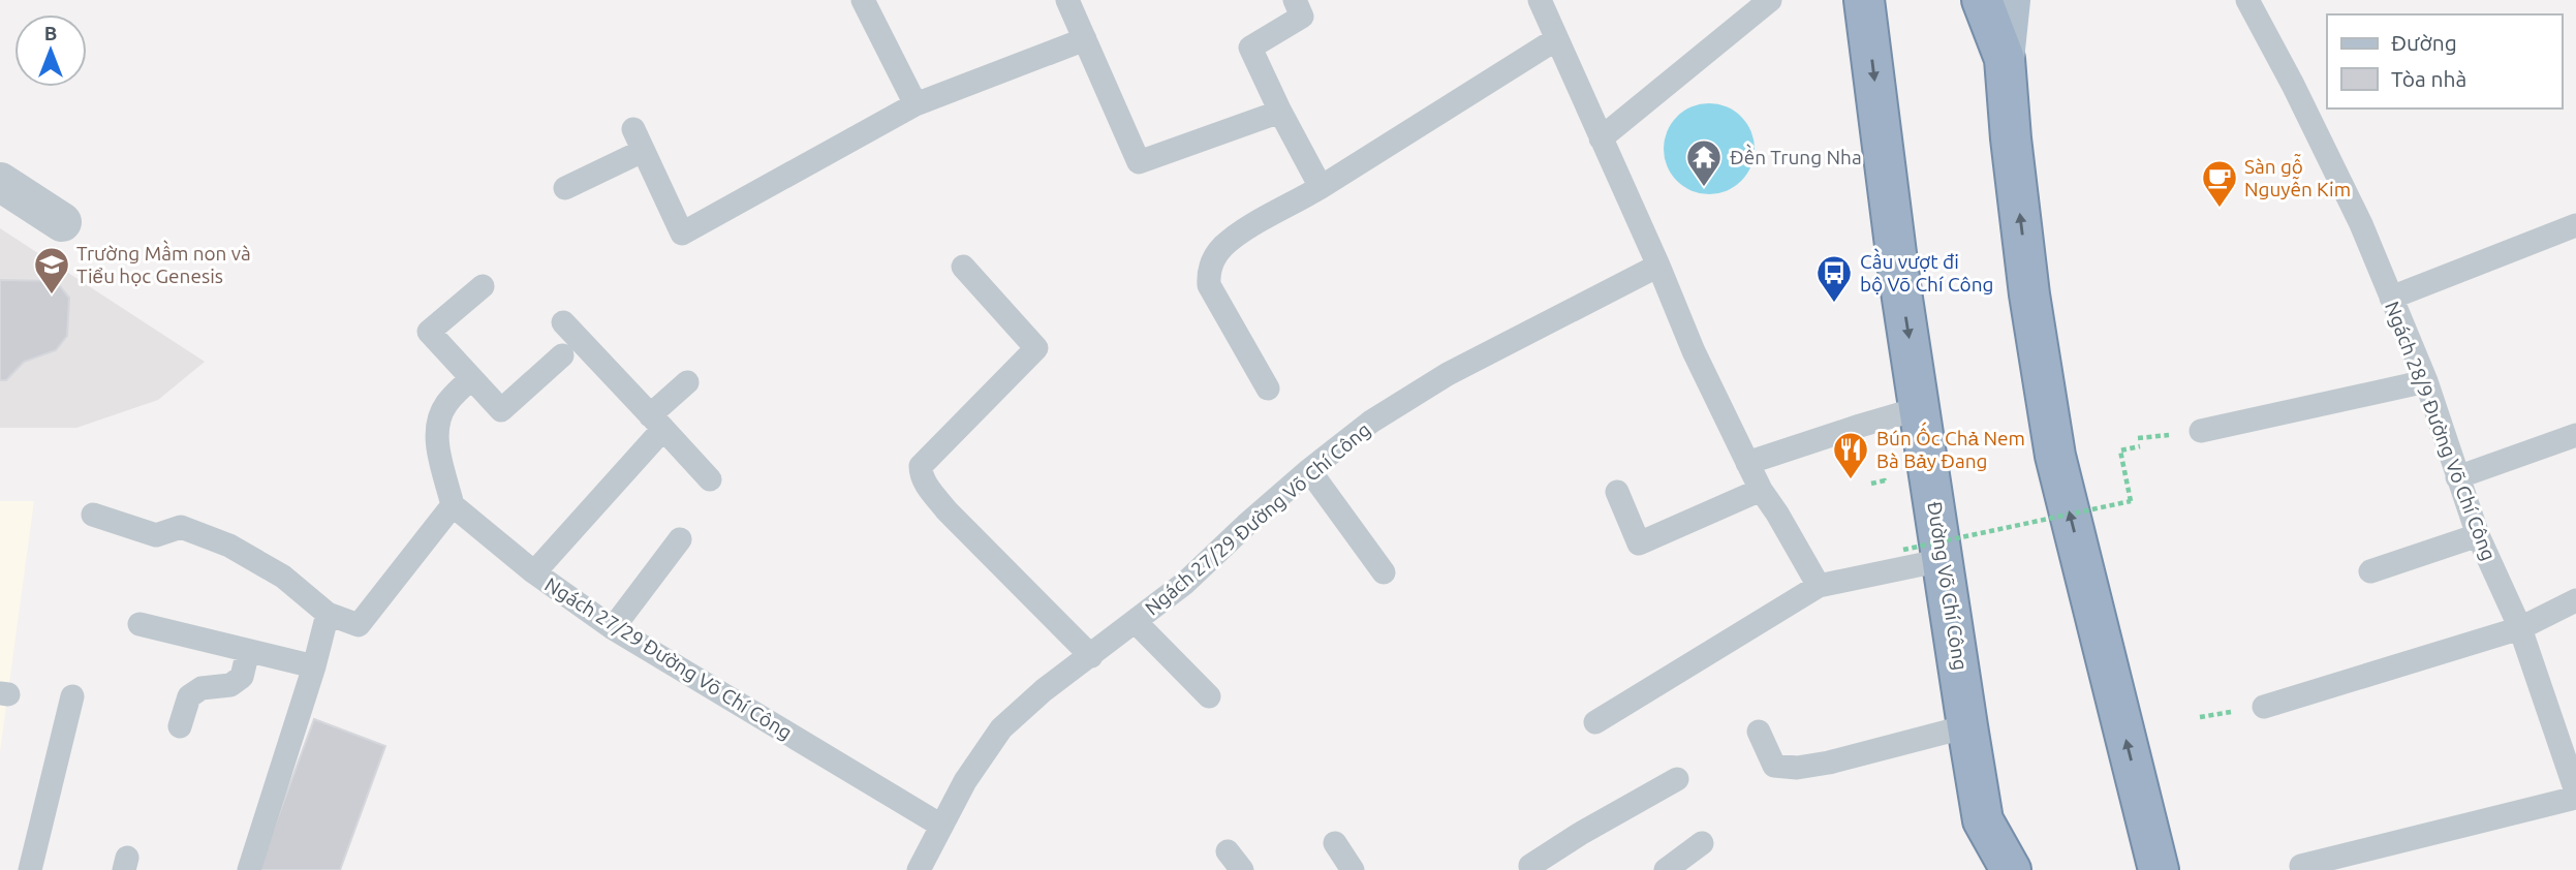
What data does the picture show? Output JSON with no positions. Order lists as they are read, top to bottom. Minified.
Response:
{"streets":{"highway":["Đường Võ Chí Công"],"lane":["Ngách 28/9 Đường Võ Chí Công","Ngách 27/29 Đường Võ Chí Công"]},"places":{"temple":["Đền Trung Nha"],"cafe":["Sàn gỗ Nguyễn Kim"],"school or university":["Trường Mầm non và Tiểu học Genesis"],"bus stop":["Cầu vượt đi bộ Võ Chí Công"],"restaurant":["Bún Ốc Chả Nem Bà Bảy Đang"]},"legend":["Đường","Tòa nhà"],"north":"top"}
